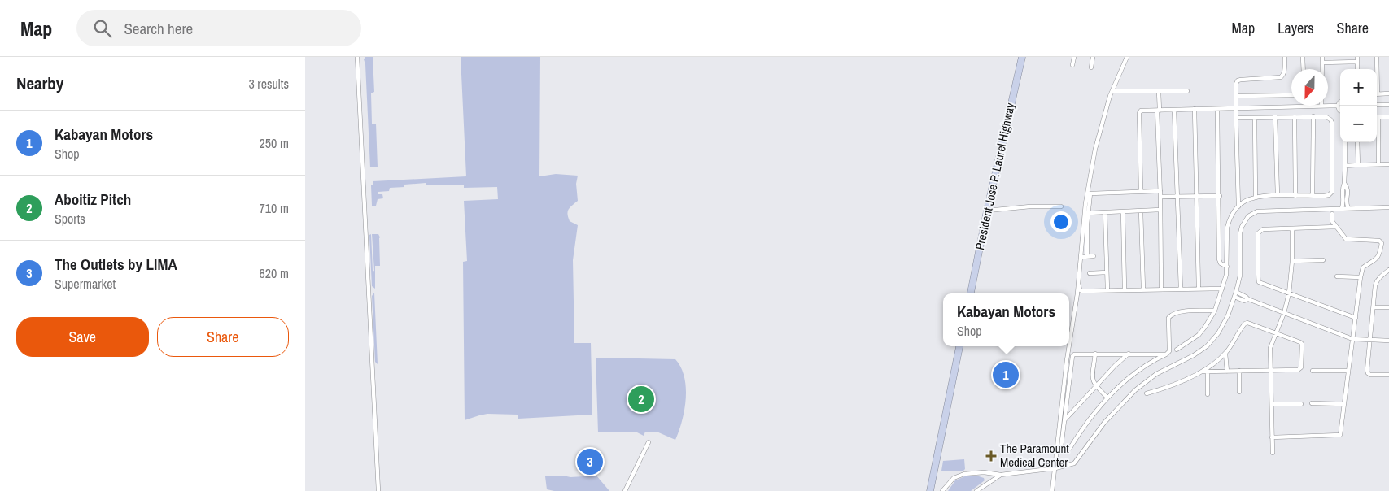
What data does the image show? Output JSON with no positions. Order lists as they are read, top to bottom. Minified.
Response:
{"streets":{"highway":["President Jose P. Laurel Highway"]},"places":{"health":["The Paramount Medical Center"]},"north":"bottom","page":{"header":"Map","search":"Search here","nav":["Map","Layers","Share"],"heading":["Nearby","3 results"],"map_buttons":["+","−"],"list":[{"mark":"1","name":"Kabayan Motors","note":"Shop","value":"250 m"},{"mark":"2","name":"Aboitiz Pitch","note":"Sports","value":"710 m"},{"mark":"3","name":"The Outlets by LIMA","note":"Supermarket","value":"820 m"}],"popup":["Kabayan Motors","Shop"],"buttons":["Save","Share"],"pins":["1","2","3"]}}
